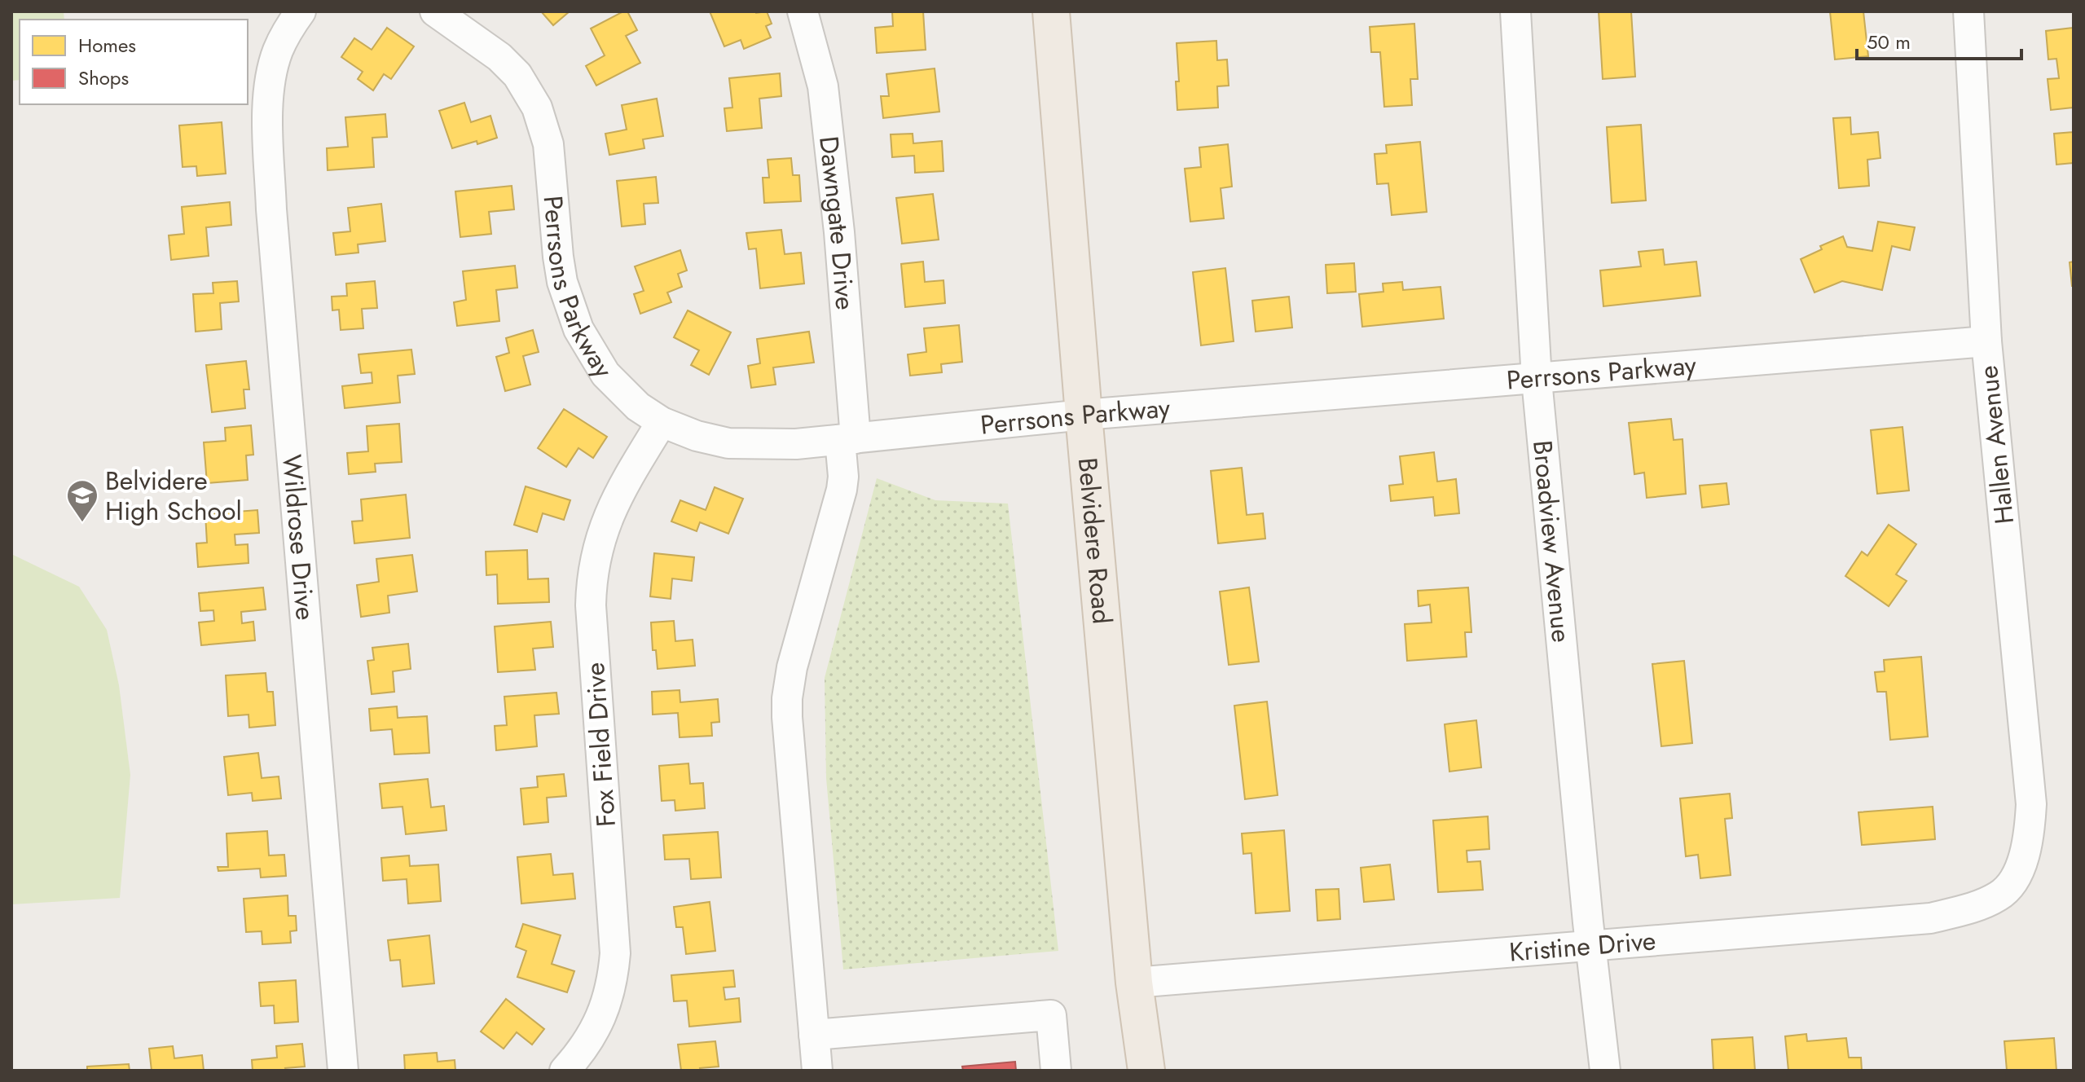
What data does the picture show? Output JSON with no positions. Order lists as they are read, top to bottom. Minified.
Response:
{"streets":{"main road":["Belvidere Road"],"street":["Dawngate Drive","Perrsons Parkway","Hallen Avenue","Wildrose Drive","Broadview Avenue","Fox Field Drive","Kristine Drive"]},"crossings":[["Dawngate Drive","Perrsons Parkway"],["Perrsons Parkway","Hallen Avenue"],["Perrsons Parkway","Belvidere Road"],["Perrsons Parkway","Broadview Avenue"],["Perrsons Parkway","Fox Field Drive"],["Hallen Avenue","Kristine Drive"],["Belvidere Road","Kristine Drive"],["Broadview Avenue","Kristine Drive"]],"places":{"school or university":["Belvidere High School"]},"legend":["Homes","Shops"],"scale_bar":"50 m"}
